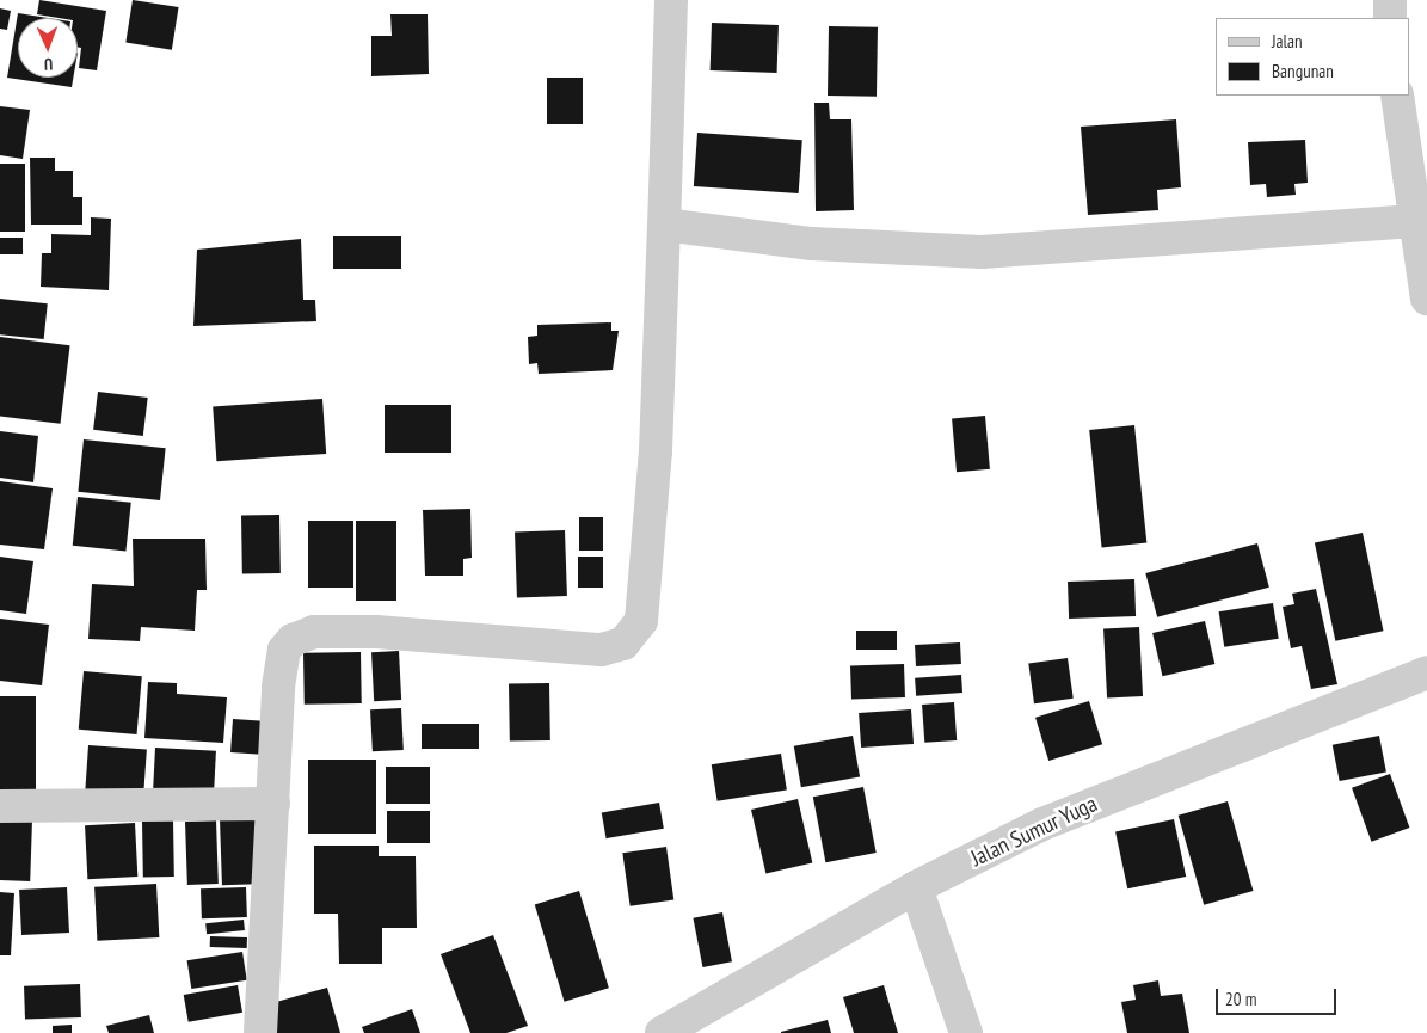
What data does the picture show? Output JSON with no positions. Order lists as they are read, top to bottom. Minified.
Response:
{"streets":{"street":["Jalan Sumur Yuga"]},"legend":["Jalan","Bangunan"],"scale_bar":"20 m","north":"bottom"}
